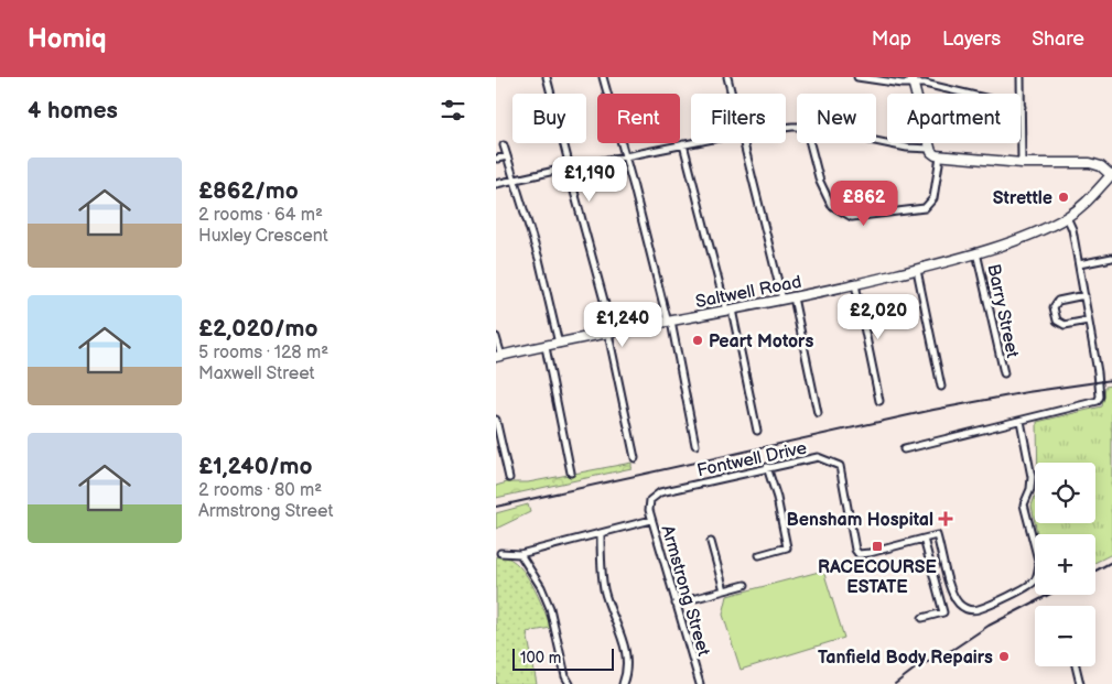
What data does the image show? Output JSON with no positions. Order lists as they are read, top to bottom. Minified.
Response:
{"streets":{"street":["Saltwell Road","Barry Street","Fontwell Drive","Armstrong Street"]},"crossings":[["Saltwell Road","Barry Street"],["Fontwell Drive","Armstrong Street"]],"places":{"other":["Strettle","Peart Motors","Tanfield Body Repairs"],"health":["Bensham Hospital"],"transit":["RACECOURSE ESTATE"]},"scale_bar":"100 m","page":{"header":"Homiq","nav":["Map","Layers","Share"],"heading":"4 homes","chip":["Buy","Rent","Filters","New","Apartment"],"list":[{"name":"£862/mo","note":"2 rooms · 64 m² · Huxley Crescent"},{"name":"£2,020/mo","note":"5 rooms · 128 m² · Maxwell Street"},{"name":"£1,240/mo","note":"2 rooms · 80 m² · Armstrong Street"}],"price":["£1,190","£862","£2,020","£1,240"],"map_buttons":["+","−"],"scale":"100 m"}}
